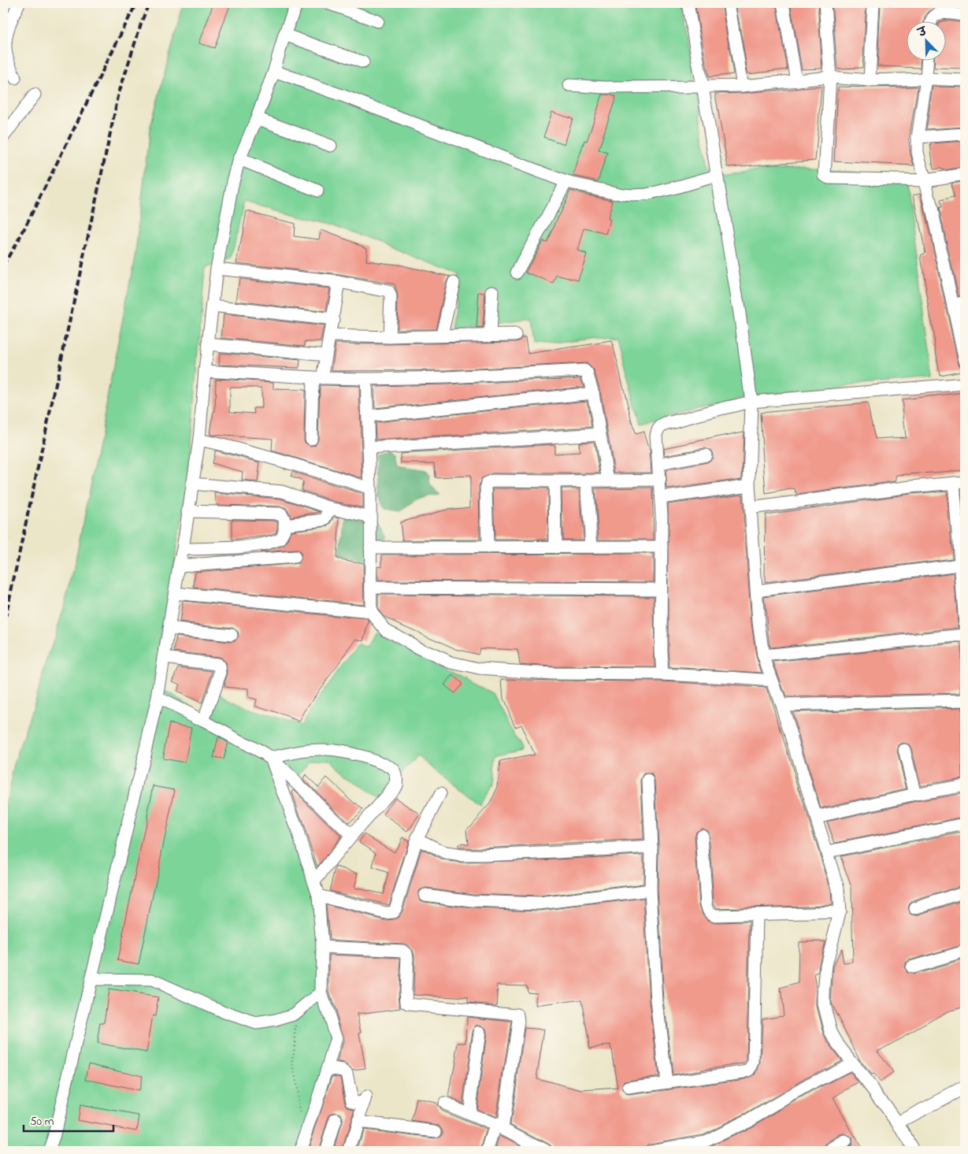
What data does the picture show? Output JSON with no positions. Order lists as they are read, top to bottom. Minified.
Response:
{"scale_bar":"50 m","north":"top left"}
